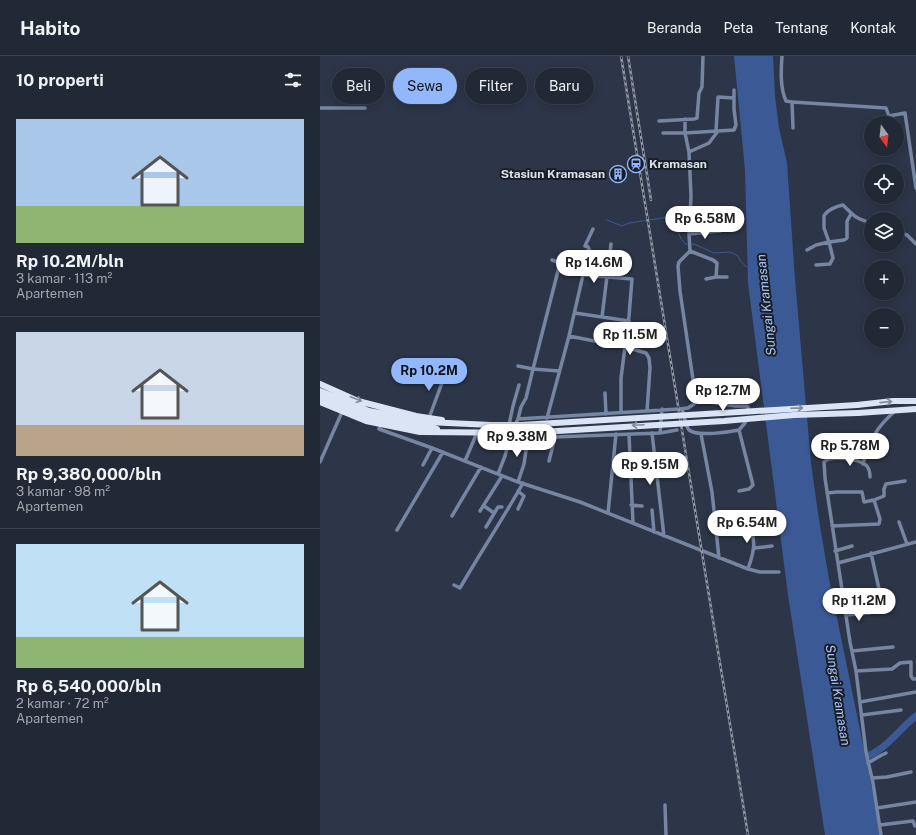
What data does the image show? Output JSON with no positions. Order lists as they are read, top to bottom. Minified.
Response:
{"water":["Sungai Kramasan"],"places":{"station":["Kramasan"],"building":["Stasiun Kramasan"]},"north":"bottom","page":{"header":"Habito","nav":["Beranda","Peta","Tentang","Kontak"],"heading":"10 properti","chip":["Beli","Sewa","Filter","Baru"],"list":[{"name":"Rp 10.2M/bln","note":"3 kamar · 113 m² · Apartemen"},{"name":"Rp 9,380,000/bln","note":"3 kamar · 98 m² · Apartemen"},{"name":"Rp 6,540,000/bln","note":"2 kamar · 72 m² · Apartemen"}],"map_buttons":["+","−"],"price":["Rp 6.58M","Rp 14.6M","Rp 11.5M","Rp 10.2M","Rp 12.7M","Rp 9.38M","Rp 5.78M","Rp 9.15M","Rp 6.54M","Rp 11.2M"]}}
